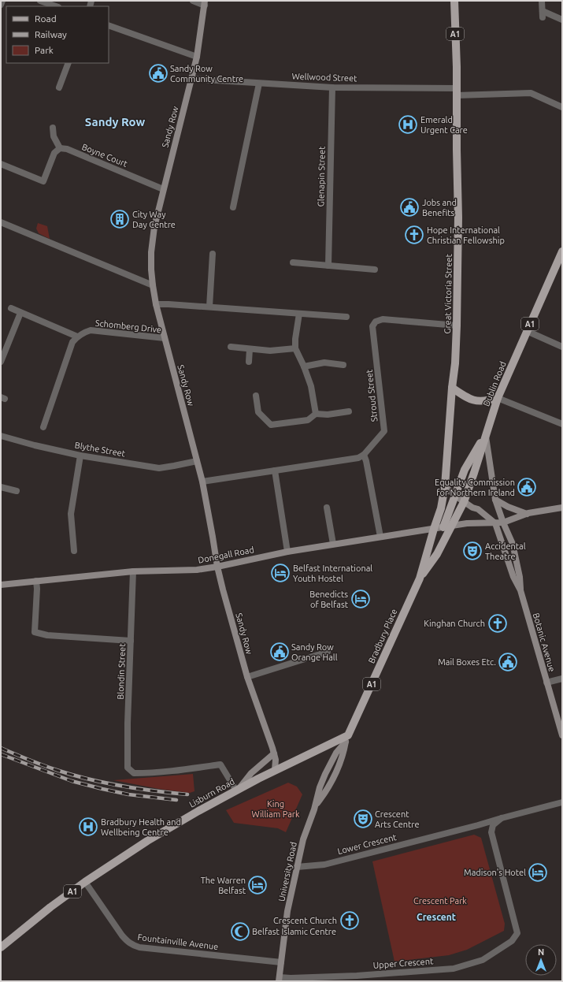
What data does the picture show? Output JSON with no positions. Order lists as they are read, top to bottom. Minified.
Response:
{"streets":{"main road":["A1","Sandy Row","Great Victoria Street","Dublin Road","Donegall Road","Bradbury Place","Botanic Avenue","Lisburn Road","University Road"],"street":["Wellwood Street","Boyne Court","Glenapin Street","Schomberg Drive","Stroud Street","Blythe Street","Blondin Street","Lower Crescent","Fountainville Avenue","Upper Crescent"]},"crossings":[["Wellwood Street","Sandy Row"],["Wellwood Street","Glenapin Street"],["Wellwood Street","Great Victoria Street"],["Sandy Row","Boyne Court"],["Sandy Row","Schomberg Drive"],["Sandy Row","Blythe Street"],["Sandy Row","Donegall Road"],["Sandy Row","Lisburn Road"],["Great Victoria Street","Stroud Street"],["Great Victoria Street","Donegall Road"],["Great Victoria Street","Bradbury Place"],["Dublin Road","Donegall Road"],["Dublin Road","Bradbury Place"],["Dublin Road","Botanic Avenue"],["Donegall Road","Bradbury Place"],["Donegall Road","Botanic Avenue"],["Donegall Road","Blondin Street"],["Bradbury Place","Lisburn Road"],["Bradbury Place","University Road"],["Blondin Street","Lisburn Road"],["Lisburn Road","University Road"],["Lisburn Road","Fountainville Avenue"],["Lower Crescent","University Road"],["University Road","Fountainville Avenue"],["University Road","Upper Crescent"]],"districts":["Sandy Row","Crescent"],"parks":["King William Park","Crescent Park"],"places":{"public building":["Sandy Row Community Centre","Jobs and Benefits","Equality Commission for Northern Ireland","Sandy Row Orange Hall","Mail Boxes Etc."],"hospital":["Emerald Urgent Care","Bradbury Health and Wellbeing Centre"],"building":["City Way Day Centre"],"church":["Hope International Christian Fellowship","Kinghan Church","Crescent Church"],"theatre":["Accidental Theatre","Crescent Arts Centre"],"hotel":["Belfast International Youth Hostel","Benedicts of Belfast","Madison's Hotel","The Warren Belfast"],"mosque":["Belfast Islamic Centre"]},"legend":["Road","Railway","Park"],"north":"top"}
